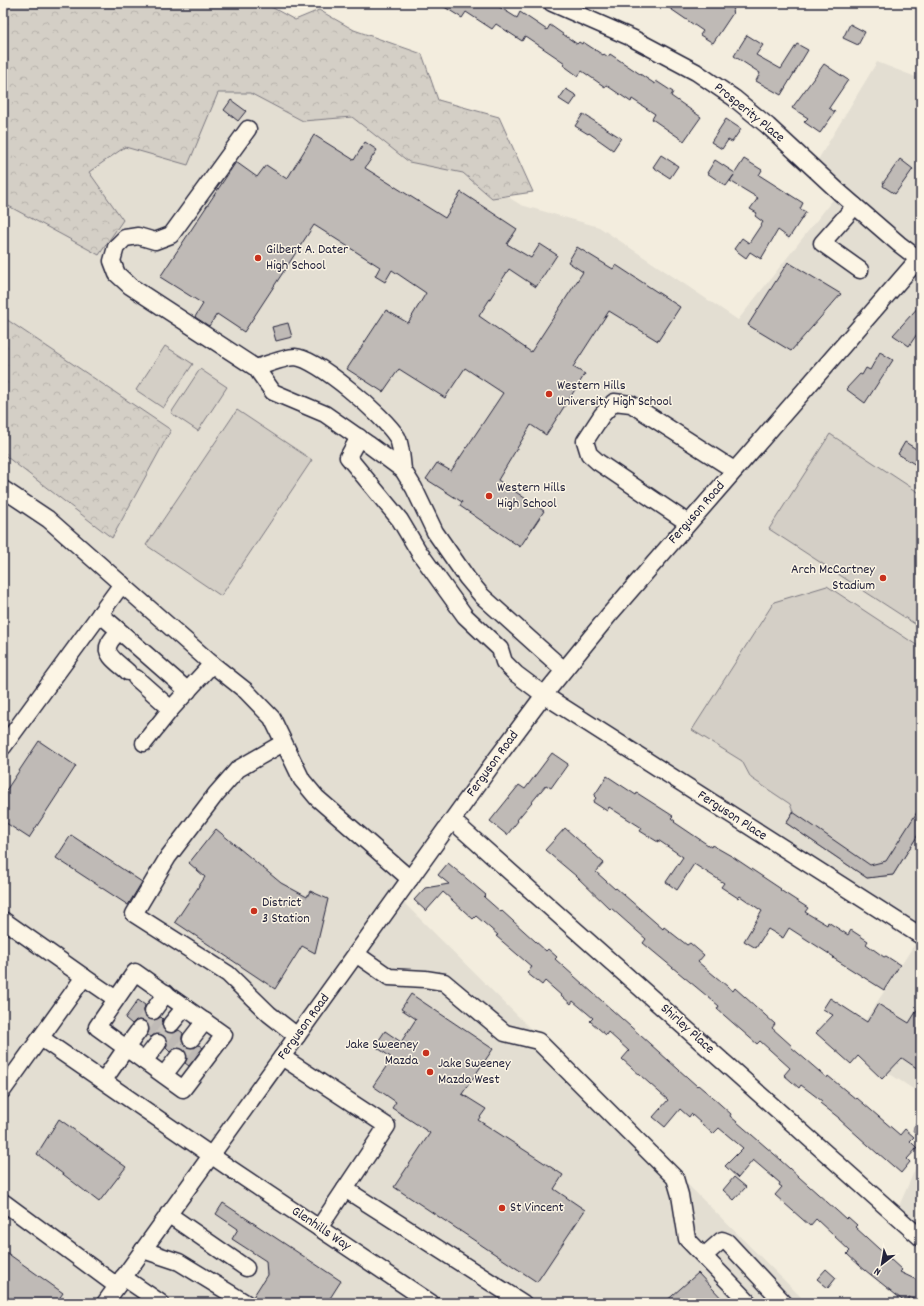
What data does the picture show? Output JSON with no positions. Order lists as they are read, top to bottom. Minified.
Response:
{"streets":{"street":["Prosperity Place","Ferguson Road","Ferguson Place","Shirley Place","Glenhills Way"]},"crossings":[["Prosperity Place","Ferguson Road"],["Ferguson Road","Ferguson Place"],["Ferguson Road","Shirley Place"],["Ferguson Road","Glenhills Way"]],"places":["Gilbert A. Dater High School","Western Hills University High School","Western Hills High School","Arch McCartney Stadium","District 3 Station","Jake Sweeney Mazda","Jake Sweeney Mazda West","St Vincent"],"north":"bottom left"}
